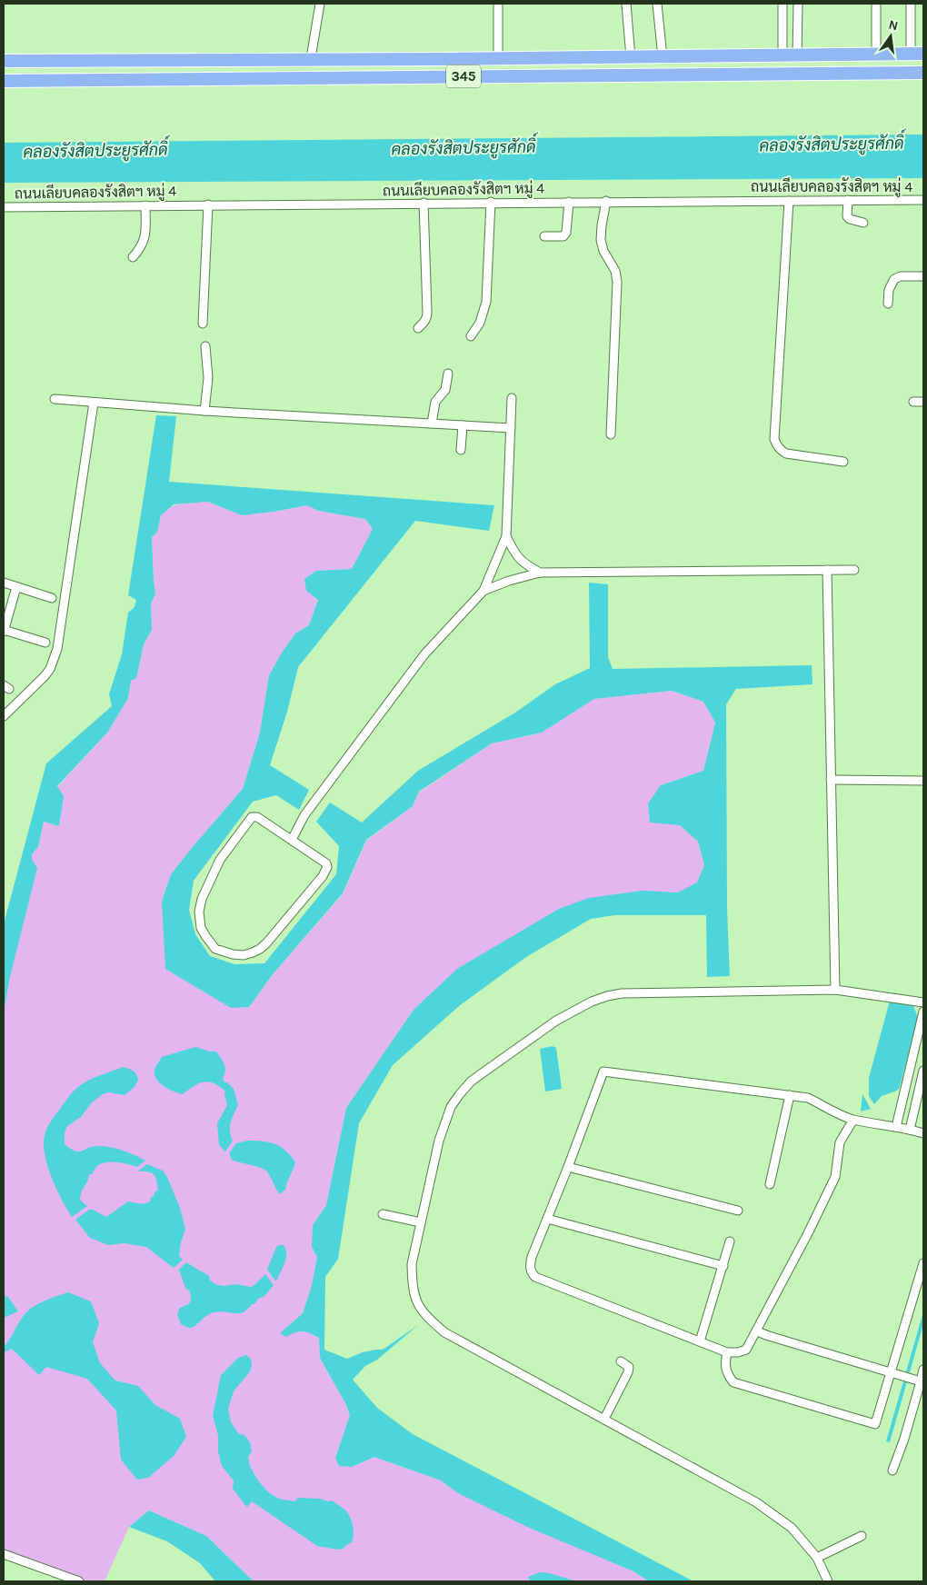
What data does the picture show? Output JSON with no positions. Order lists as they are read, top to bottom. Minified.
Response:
{"streets":{"main road":["345"],"street":["ถนนเลียบคลองรังสิตฯ หมู่ 4"]},"water":["คลองรังสิตประยูรศักดิ์"],"north":"top"}
